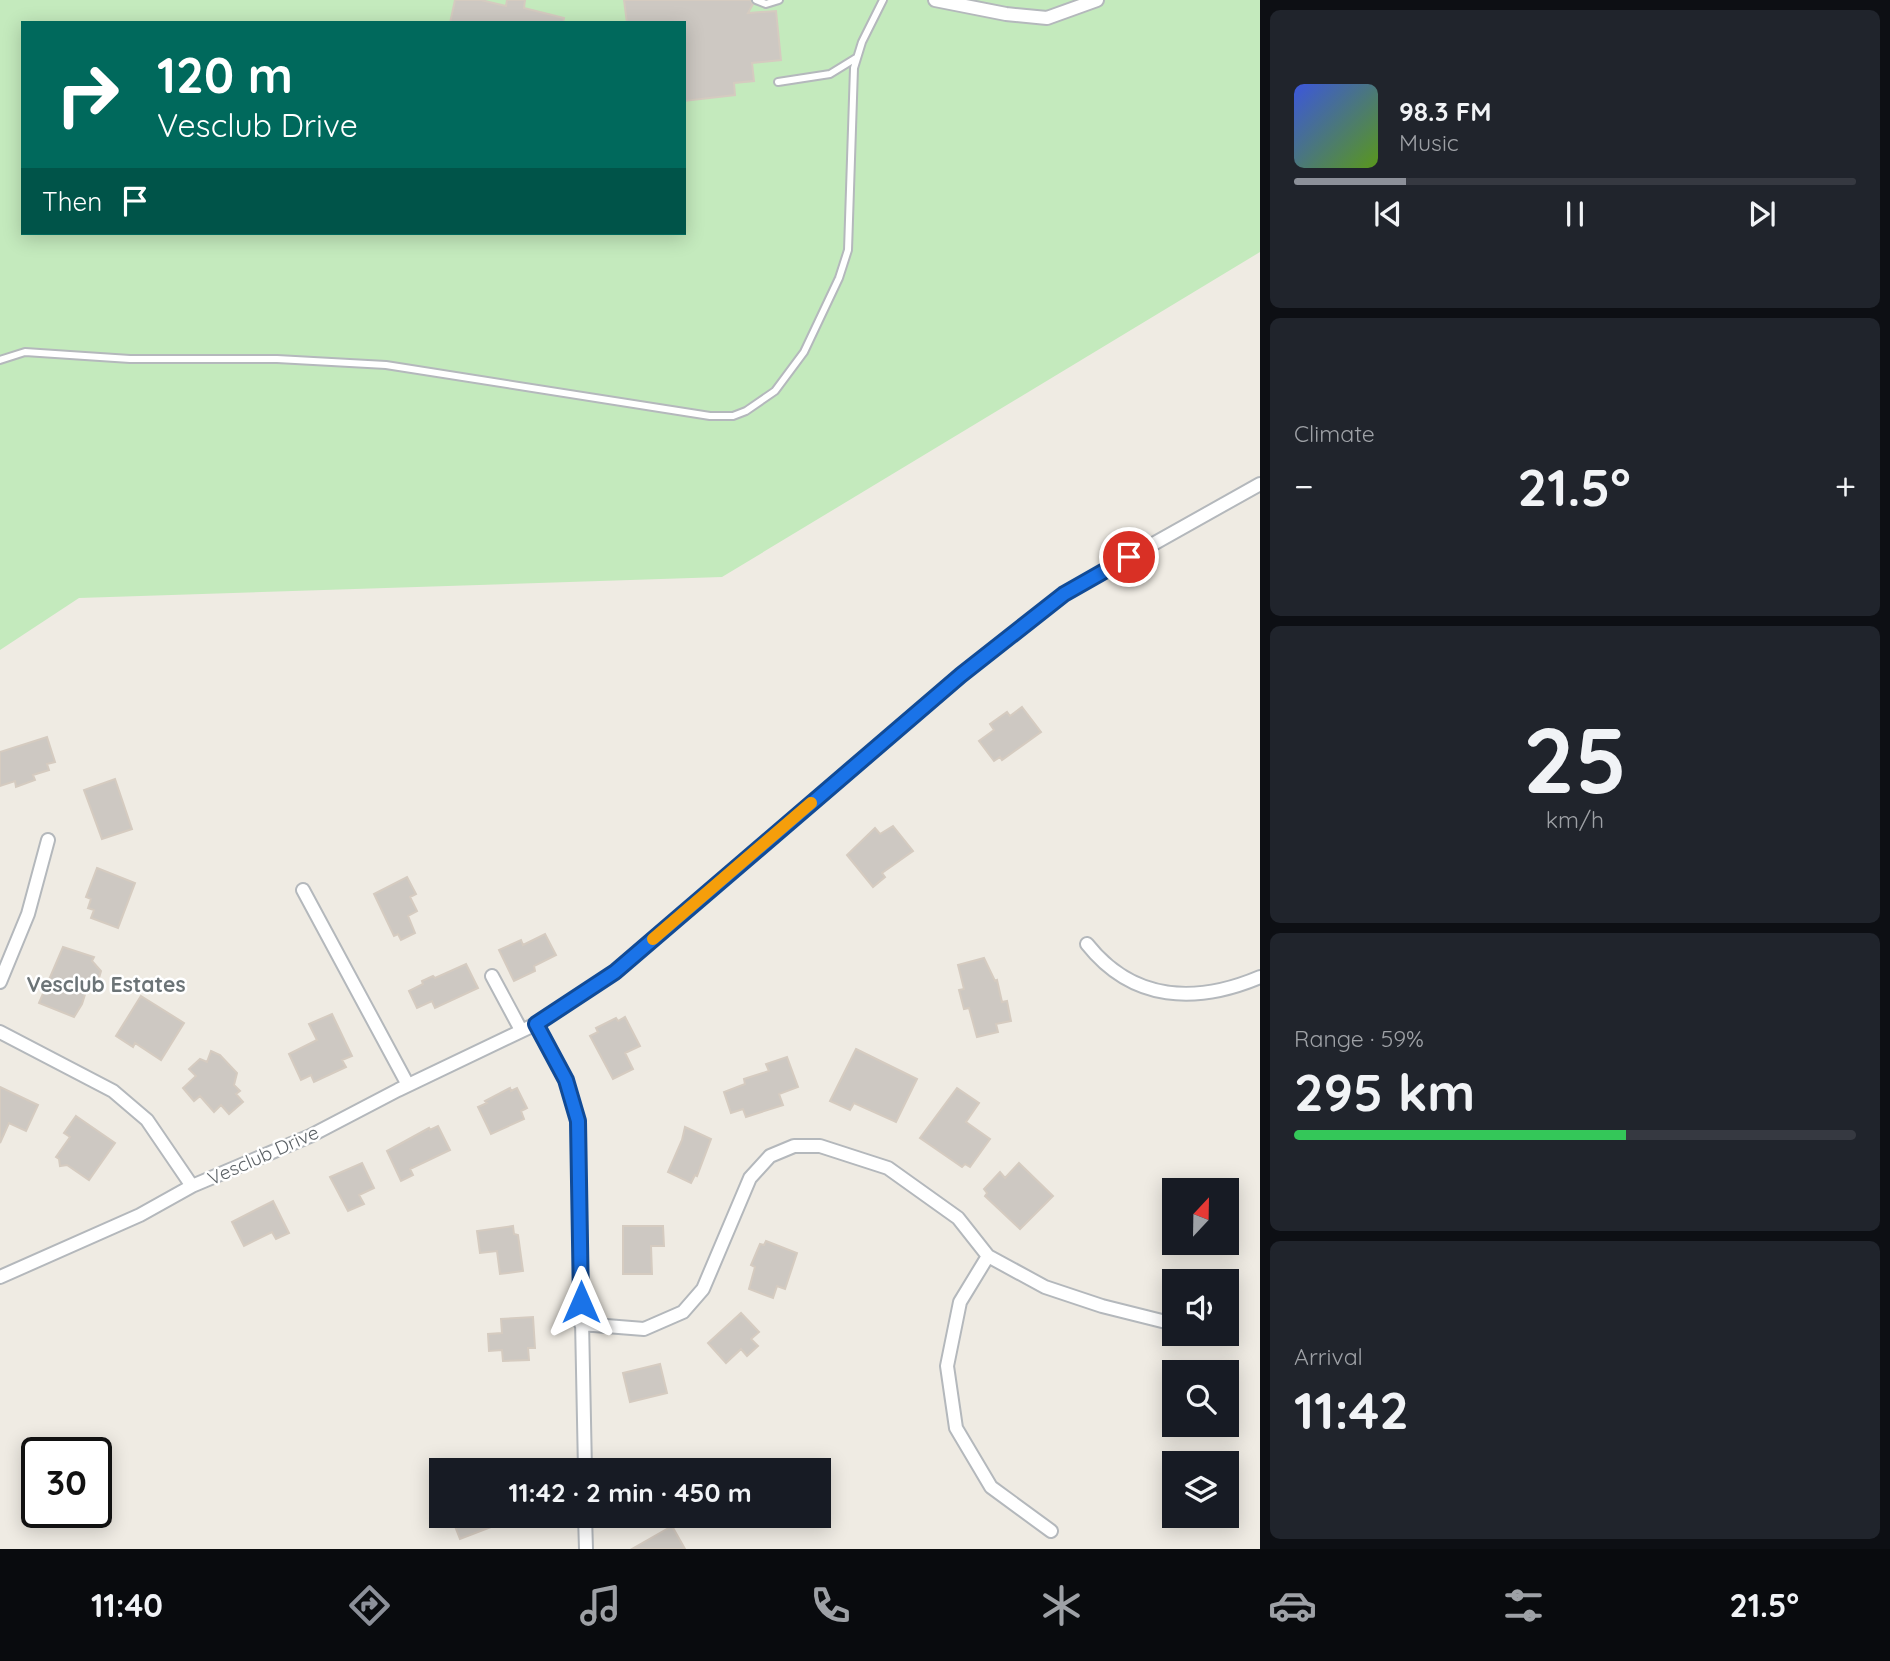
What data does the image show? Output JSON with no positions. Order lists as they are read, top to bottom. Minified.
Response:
{"streets":{"street":["Vesclub Drive"]},"districts":["Vesclub Estates"],"north":"top","page":{"turn":["120 m","Vesclub Drive"],"song":["98.3 FM","Music"],"then":"Then","tile":["Climate",["25","km/h"],["Range · 59%","295 km"],["Arrival","11:42"]],"heat":["−","21.5°","+"],"limit":"30","trip":"11:42 · 2 min · 450 m","tabs":["11:40","21.5°"]}}
